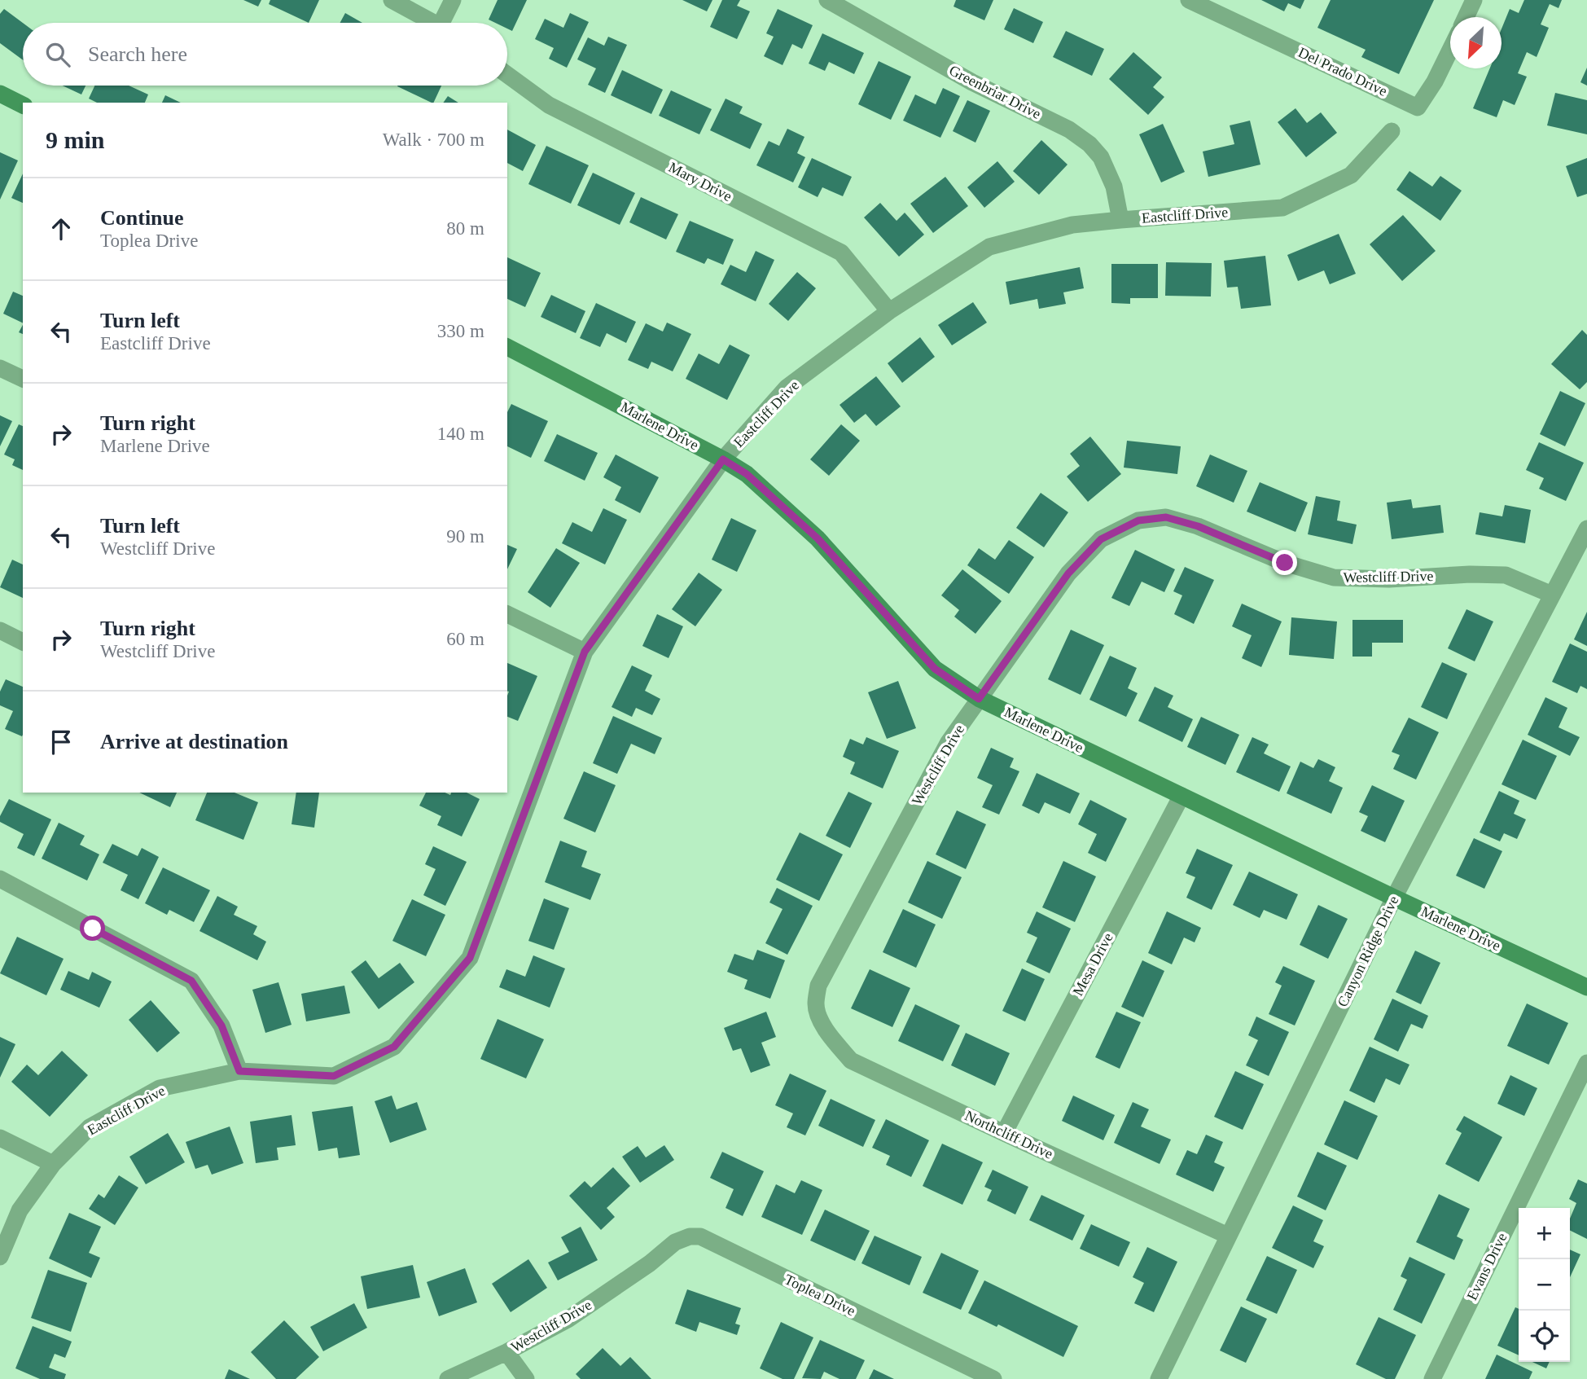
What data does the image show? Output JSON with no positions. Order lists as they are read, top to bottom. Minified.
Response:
{"streets":{"street":["Del Prado Drive","Greenbriar Drive","Mary Drive","Eastcliff Drive","Marlene Drive","Westcliff Drive","Canyon Ridge Drive","Mesa Drive","Northcliff Drive","Evans Drive","Toplea Drive"]},"crossings":[["Greenbriar Drive","Eastcliff Drive"],["Mary Drive","Eastcliff Drive"],["Eastcliff Drive","Marlene Drive"],["Marlene Drive","Westcliff Drive"],["Marlene Drive","Canyon Ridge Drive"],["Marlene Drive","Mesa Drive"],["Westcliff Drive","Canyon Ridge Drive"],["Westcliff Drive","Northcliff Drive"],["Westcliff Drive","Toplea Drive"],["Canyon Ridge Drive","Northcliff Drive"],["Mesa Drive","Northcliff Drive"]],"north":"bottom left","page":{"search":"Search here","heading":["9 min","Walk · 700 m"],"list":[["Continue","Toplea Drive","80 m"],["Turn left","Eastcliff Drive","330 m"],["Turn right","Marlene Drive","140 m"],["Turn left","Westcliff Drive","90 m"],["Turn right","Westcliff Drive","60 m"],"Arrive at destination"],"map_buttons":["+","−"]}}
